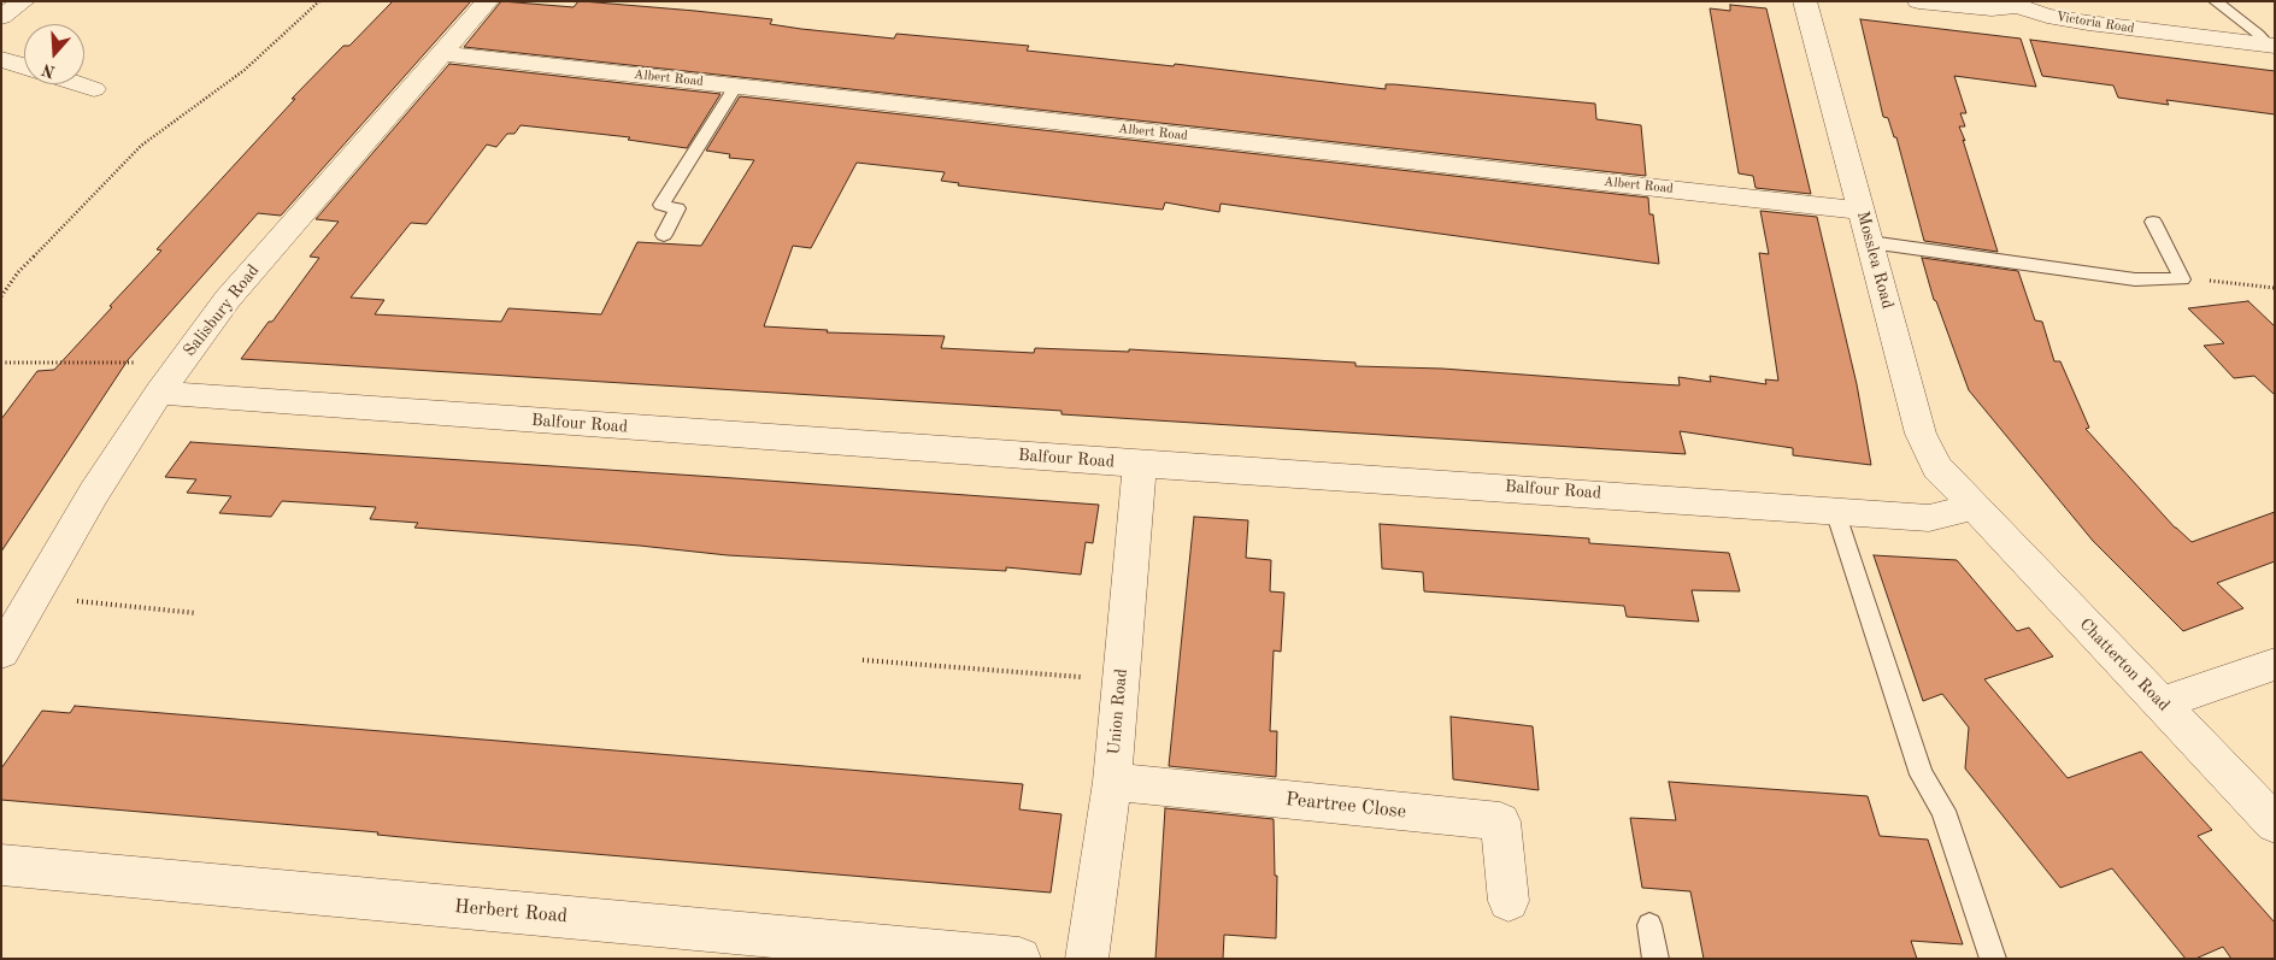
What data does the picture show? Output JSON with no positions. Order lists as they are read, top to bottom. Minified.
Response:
{"streets":{"street":["Victoria Road","Albert Road","Mosslea Road","Salisbury Road","Balfour Road","Chatterton Road","Union Road","Peartree Close","Herbert Road"]},"crossings":[["Albert Road","Mosslea Road"],["Albert Road","Salisbury Road"],["Mosslea Road","Balfour Road"],["Mosslea Road","Chatterton Road"],["Salisbury Road","Balfour Road"],["Balfour Road","Chatterton Road"],["Balfour Road","Union Road"],["Union Road","Peartree Close"]],"north":"bottom"}
